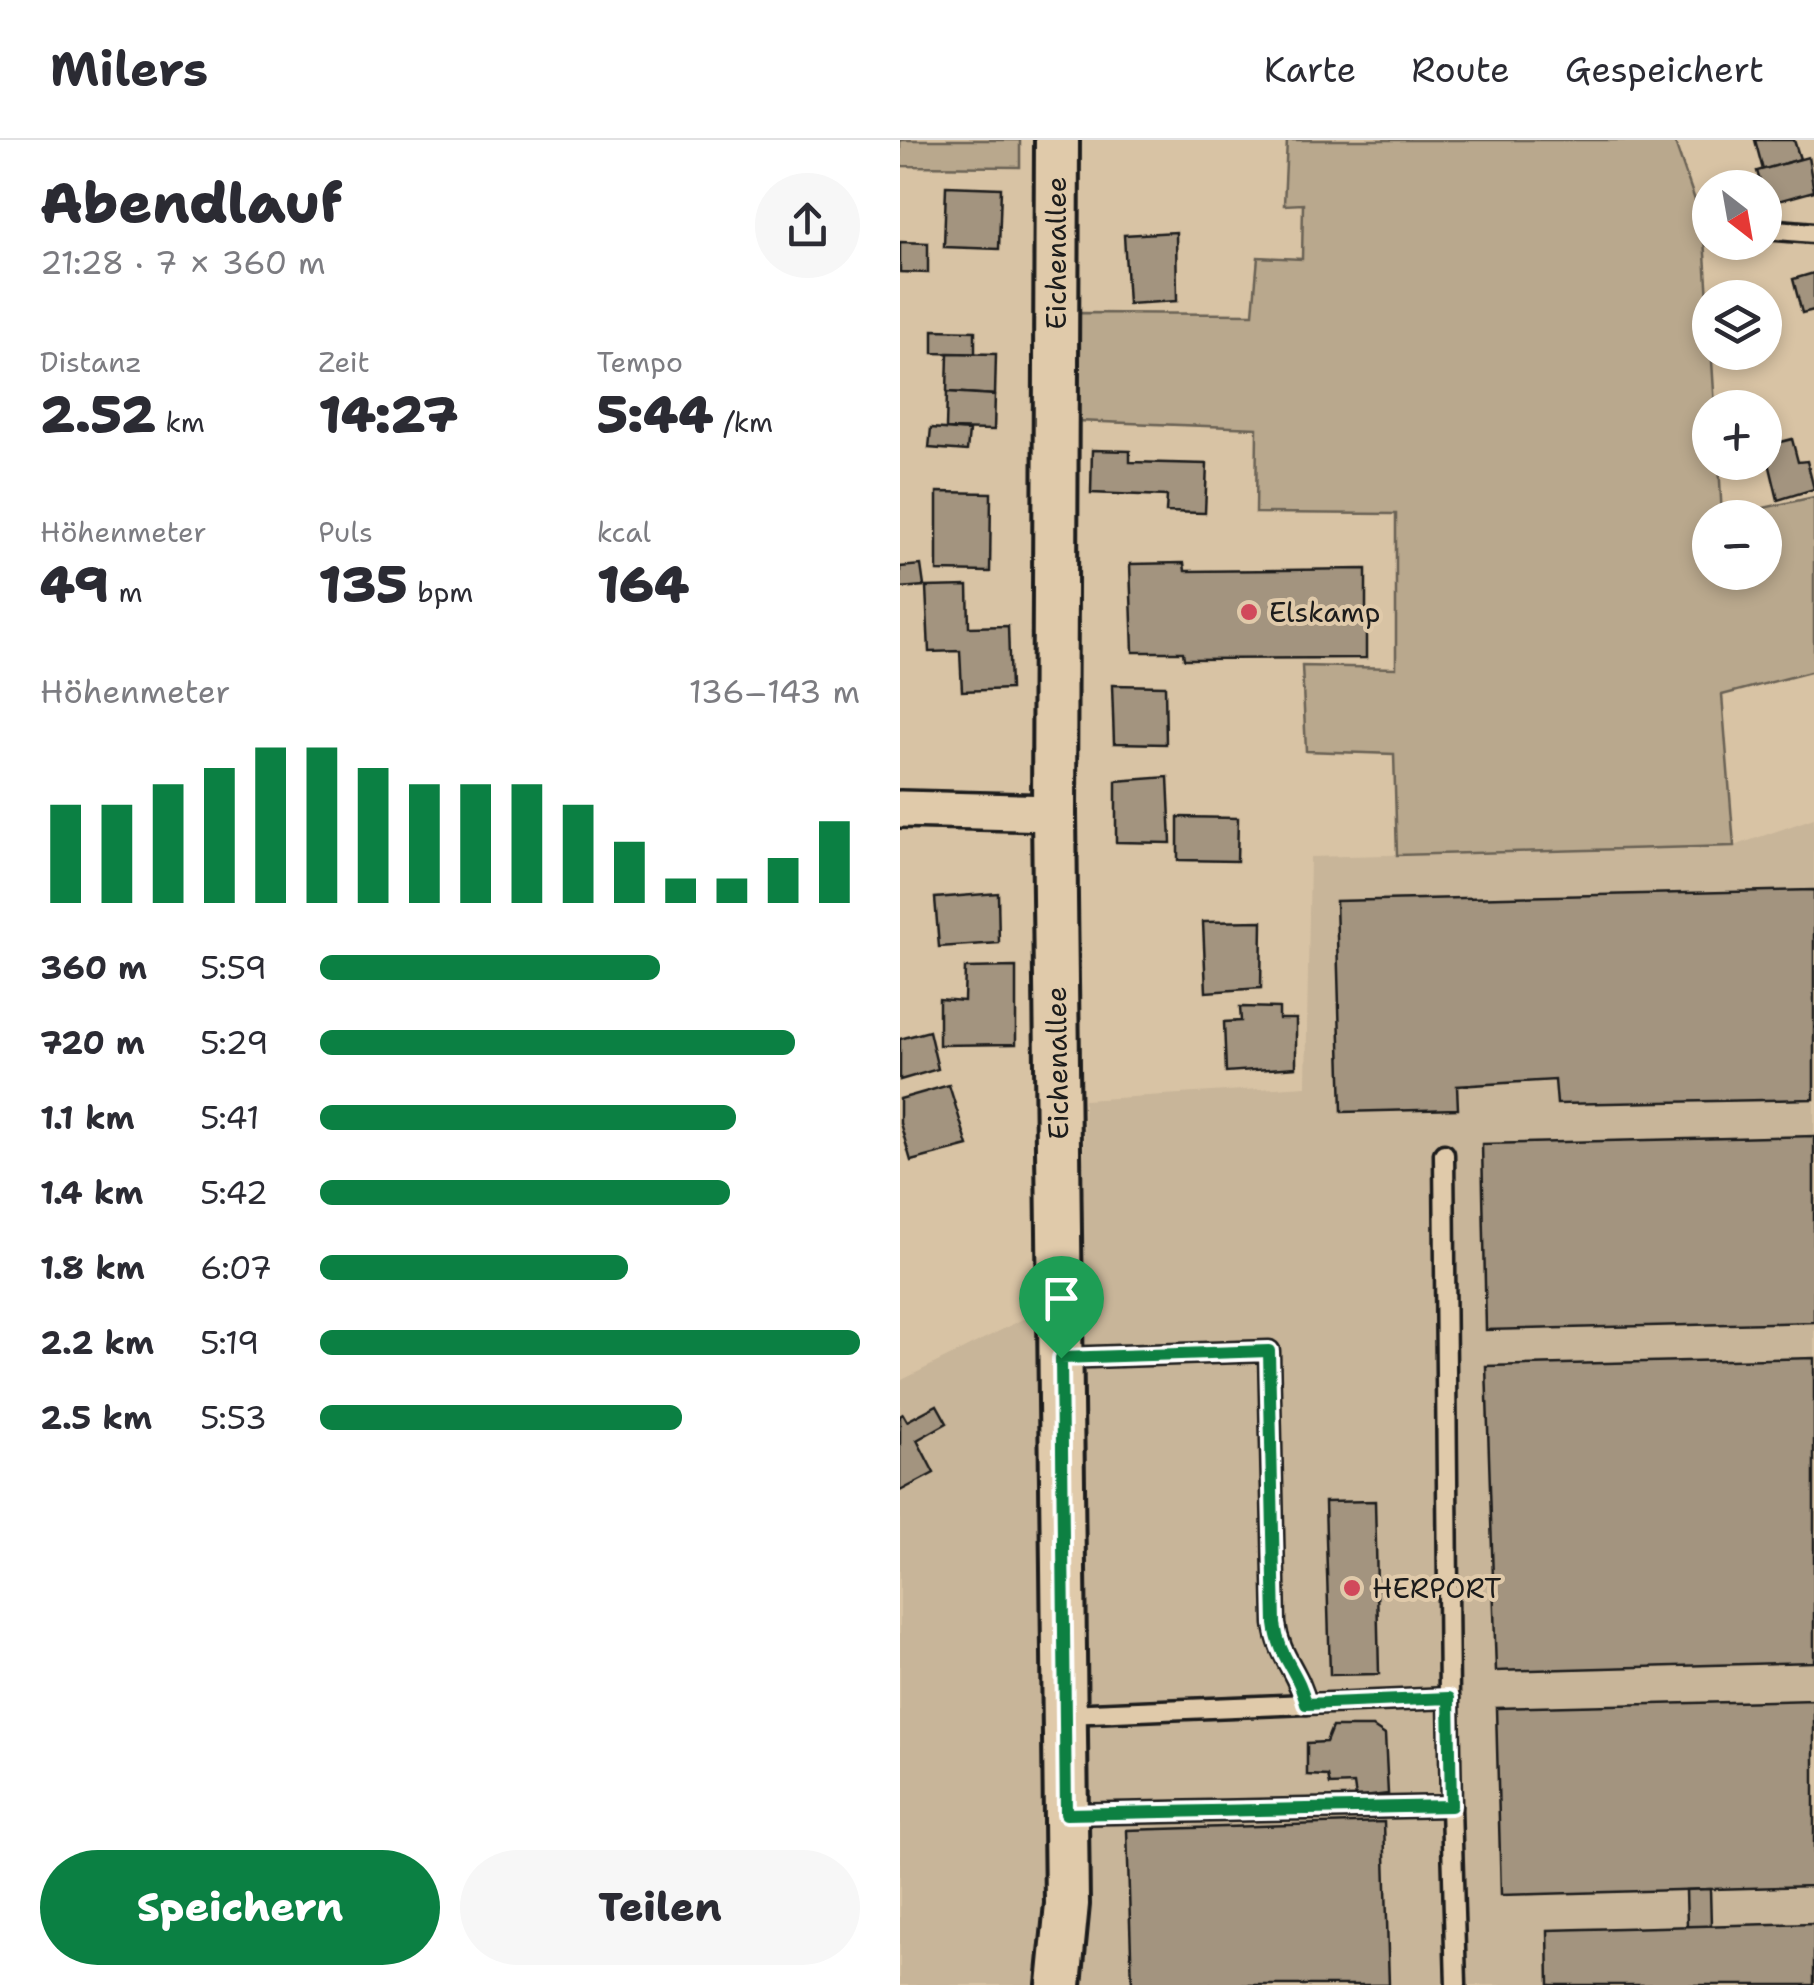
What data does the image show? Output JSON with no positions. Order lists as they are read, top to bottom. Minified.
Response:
{"streets":{"street":["Eichenallee"]},"places":["Elskamp","HERPORT"],"north":"bottom right","page":{"header":"Milers","nav":["Karte","Route","Gespeichert"],"heading":["Abendlauf","21:28 · 7 × 360 m"],"map_buttons":["+","−"],"stats":[["Distanz","2.52 km"],["Zeit","14:27"],["Tempo","5:44 /km"],["Höhenmeter","49 m"],["Puls","135 bpm"],["kcal","164"]],"chart":["Höhenmeter","136–143 m"],"list":[{"name":"360 m","note":"5:59"},{"name":"720 m","note":"5:29"},{"name":"1.1 km","note":"5:41"},{"name":"1.4 km","note":"5:42"},{"name":"1.8 km","note":"6:07"},{"name":"2.2 km","note":"5:19"},{"name":"2.5 km","note":"5:53"}],"buttons":["Speichern","Teilen"]}}
